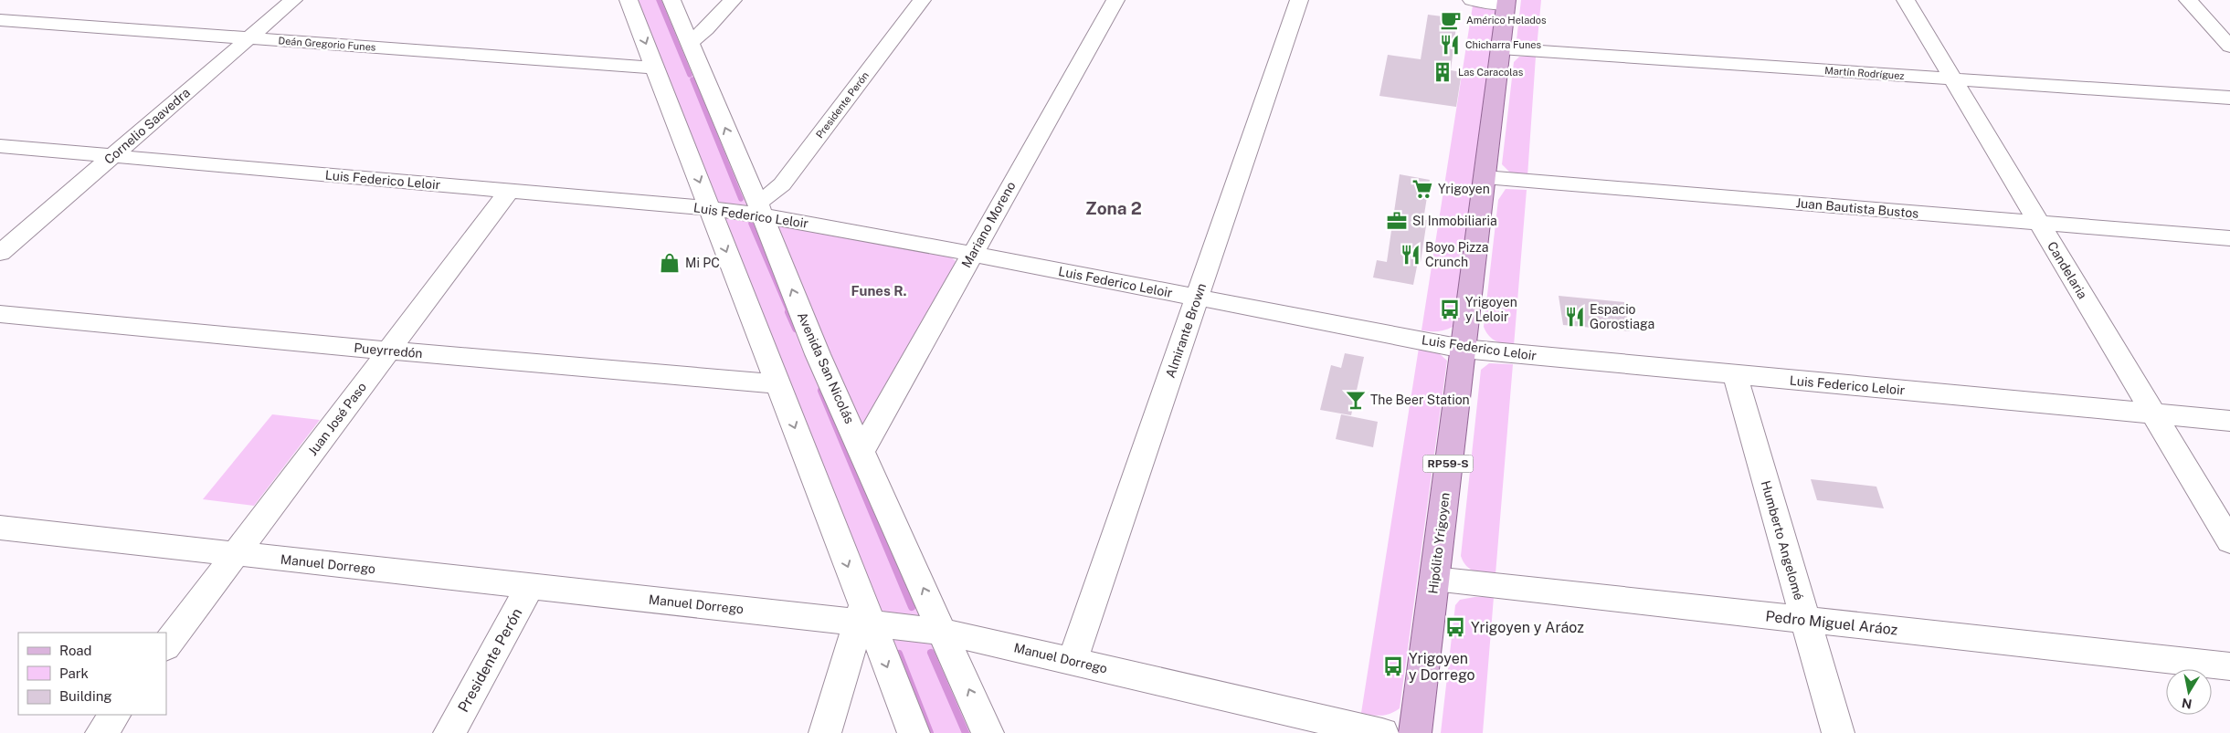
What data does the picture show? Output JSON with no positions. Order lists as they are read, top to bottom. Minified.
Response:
{"streets":{"main road":["RP59-S","Hipólito Yrigoyen"],"street":["Deán Gregorio Funes","Martín Rodríguez","Presidente Perón","Cornelio Saavedra","Luis Federico Leloir","Juan Bautista Bustos","Mariano Moreno","Candelaria","Almirante Brown","Pueyrredón","Avenida San Nicolás","Juan José Paso","Humberto Angelomé","Manuel Dorrego","Pedro Miguel Aráoz"]},"crossings":[["Deán Gregorio Funes","Cornelio Saavedra"],["Martín Rodríguez","Candelaria"],["Martín Rodríguez","Hipólito Yrigoyen"],["Presidente Perón","Luis Federico Leloir"],["Presidente Perón","Avenida San Nicolás"],["Presidente Perón","Manuel Dorrego"],["Cornelio Saavedra","Luis Federico Leloir"],["Luis Federico Leloir","Mariano Moreno"],["Luis Federico Leloir","Candelaria"],["Luis Federico Leloir","Almirante Brown"],["Luis Federico Leloir","Avenida San Nicolás"],["Luis Federico Leloir","Juan José Paso"],["Luis Federico Leloir","Humberto Angelomé"],["Luis Federico Leloir","Hipólito Yrigoyen"],["Juan Bautista Bustos","Candelaria"],["Juan Bautista Bustos","Hipólito Yrigoyen"],["Mariano Moreno","Avenida San Nicolás"],["Almirante Brown","Manuel Dorrego"],["Pueyrredón","Juan José Paso"],["Avenida San Nicolás","Manuel Dorrego"],["Juan José Paso","Manuel Dorrego"],["Humberto Angelomé","Pedro Miguel Aráoz"],["Hipólito Yrigoyen","Pedro Miguel Aráoz"]],"districts":["Zona 2","Funes R."],"places":{"cafe":["Américo Helados"],"restaurant":["Chicharra Funes","Boyo Pizza Crunch","Espacio Gorostiaga"],"building":["Las Caracolas"],"supermarket":["Yrigoyen"],"office":["SI Inmobiliaria"],"shop":["Mi PC"],"bus stop":["Yrigoyen y Leloir","Yrigoyen y Aráoz","Yrigoyen y Dorrego"],"bar":["The Beer Station"]},"legend":["Road","Park","Building"],"north":"bottom"}
